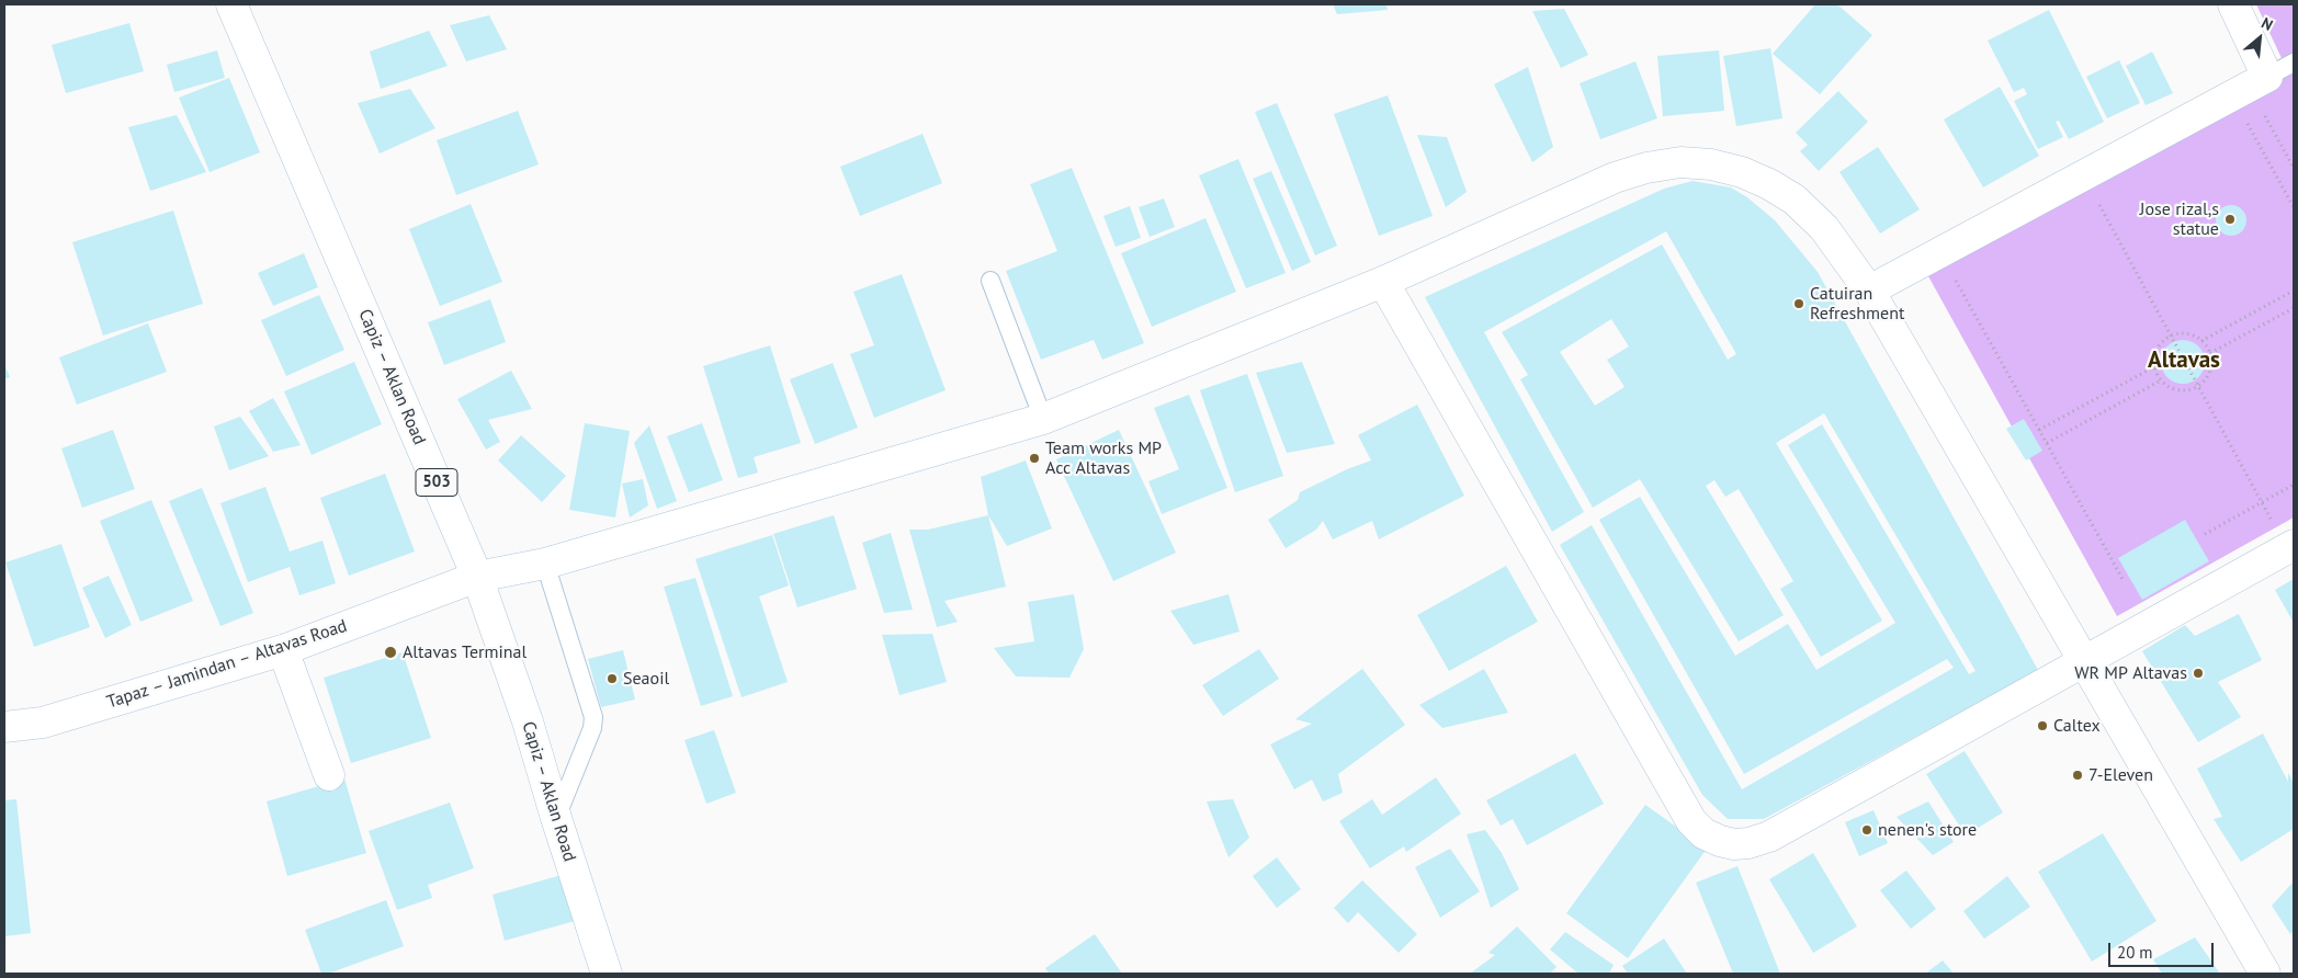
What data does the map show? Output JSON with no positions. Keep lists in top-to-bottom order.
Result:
{
  "streets": {
    "main road": ["Capiz – Aklan Road", "503", "Tapaz – Jamindan – Altavas Road"]
  },
  "crossings": [
    ["Capiz – Aklan Road", "Tapaz – Jamindan – Altavas Road"]
  ],
  "districts": ["Altavas"],
  "places": [
    "Jose rizal,s statue",
    "Catuiran Refreshment",
    "Team works MP Acc Altavas",
    "Altavas Terminal",
    "WR MP Altavas",
    "Seaoil",
    "Caltex",
    "7-Eleven",
    "nenen's store"
  ],
  "scale_bar": "20 m",
  "north": "top right"
}
